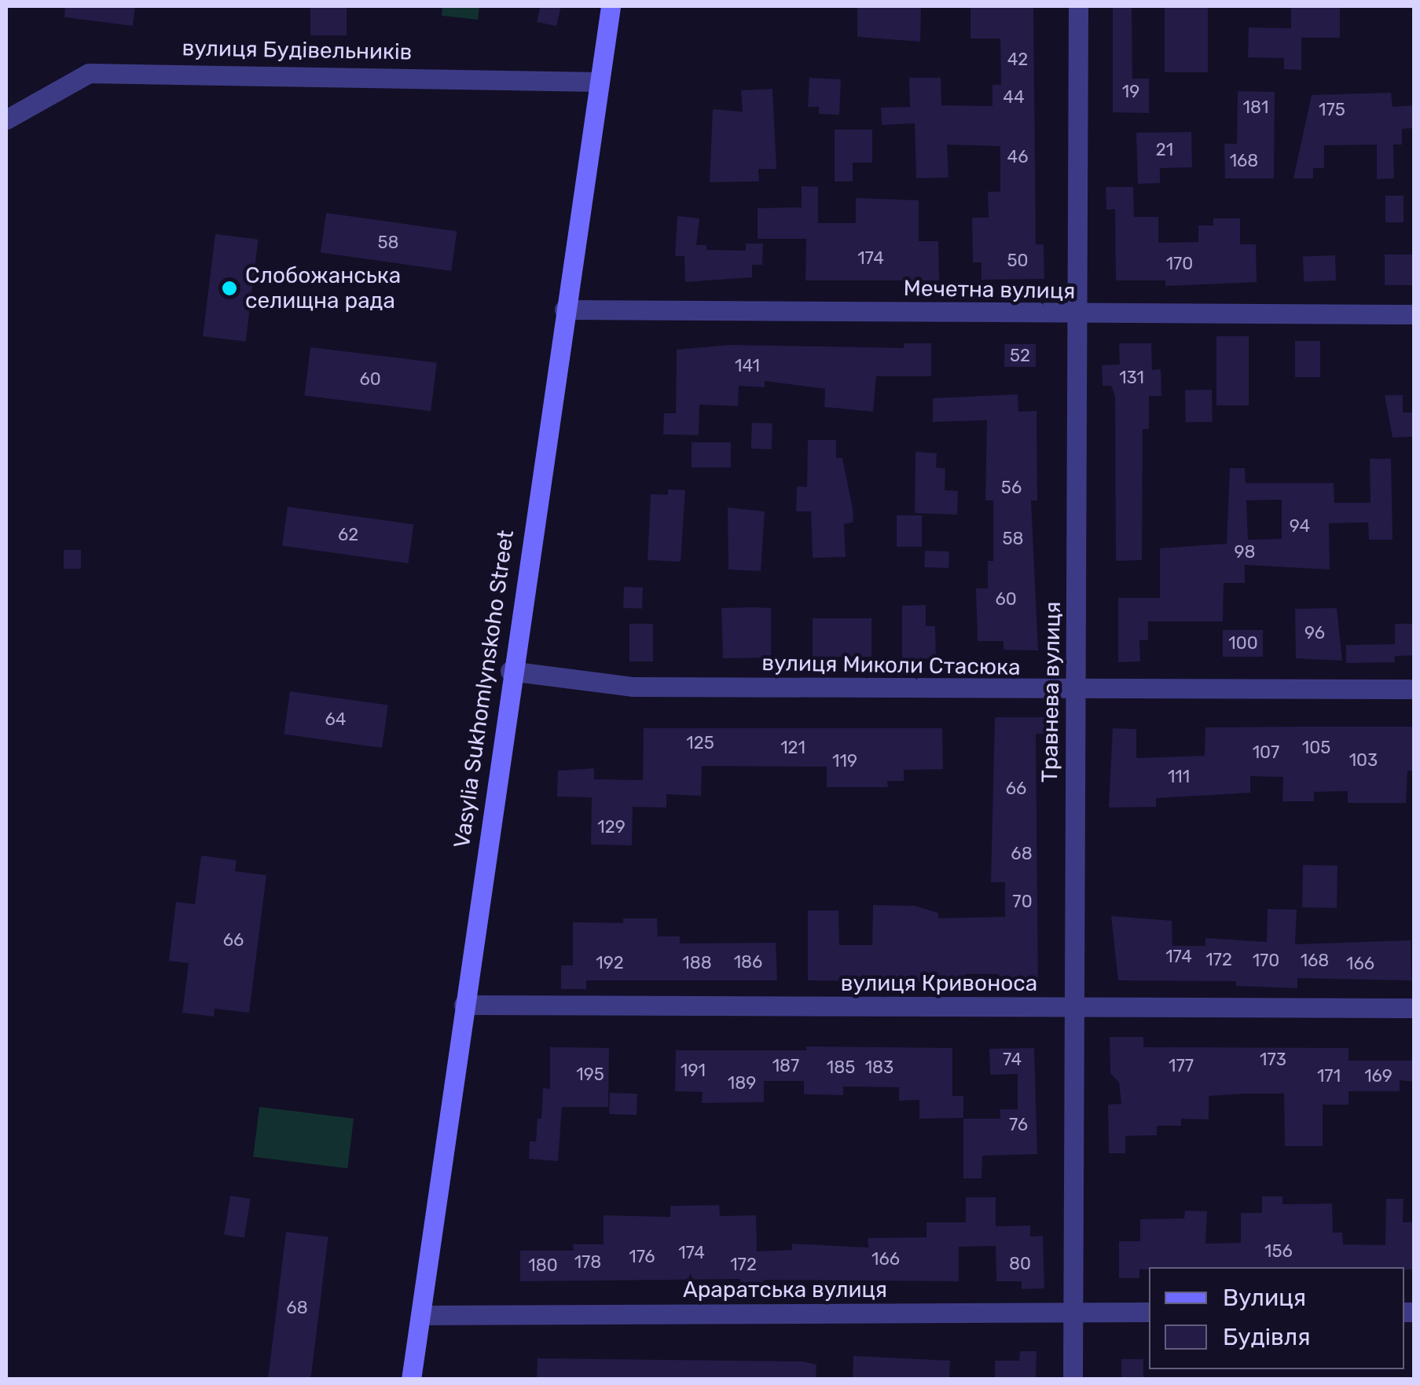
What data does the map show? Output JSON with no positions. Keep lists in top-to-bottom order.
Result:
{
  "streets": {
    "main road": ["Vasylia Sukhomlynskoho Street"],
    "street": [
      "вулиця Будівельників",
      "Мечетна вулиця",
      "вулиця Миколи Стасюка",
      "Травнева вулиця",
      "вулиця Кривоноса",
      "Араратська вулиця"
    ]
  },
  "crossings": [
    ["вулиця Будівельників", "Vasylia Sukhomlynskoho Street"],
    ["Мечетна вулиця", "Vasylia Sukhomlynskoho Street"],
    ["Мечетна вулиця", "Травнева вулиця"],
    ["вулиця Миколи Стасюка", "Vasylia Sukhomlynskoho Street"],
    ["вулиця Миколи Стасюка", "Травнева вулиця"],
    ["Vasylia Sukhomlynskoho Street", "вулиця Кривоноса"],
    ["Vasylia Sukhomlynskoho Street", "Араратська вулиця"],
    ["Травнева вулиця", "вулиця Кривоноса"],
    ["Травнева вулиця", "Араратська вулиця"]
  ],
  "places": ["Слобожанська селищна рада"],
  "house_numbers": [
    "42",
    "19",
    "44",
    "181",
    "175",
    "21",
    "46",
    "168",
    "58",
    "174",
    "50",
    "170",
    "52",
    "141",
    "131",
    "60",
    "56",
    "94",
    "62",
    "58",
    "98",
    "60",
    "96",
    "100",
    "64",
    "125",
    "121",
    "105",
    "107",
    "103",
    "119",
    "111",
    "66",
    "129",
    "68",
    "70",
    "66",
    "174",
    "172",
    "170",
    "168",
    "186",
    "192",
    "188",
    "166",
    "74",
    "173",
    "187",
    "177",
    "185",
    "183",
    "191",
    "195",
    "171",
    "169",
    "189",
    "76",
    "156",
    "174",
    "176",
    "166",
    "178",
    "80",
    "172",
    "180",
    "68"
  ],
  "legend": ["Вулиця", "Будівля"]
}
